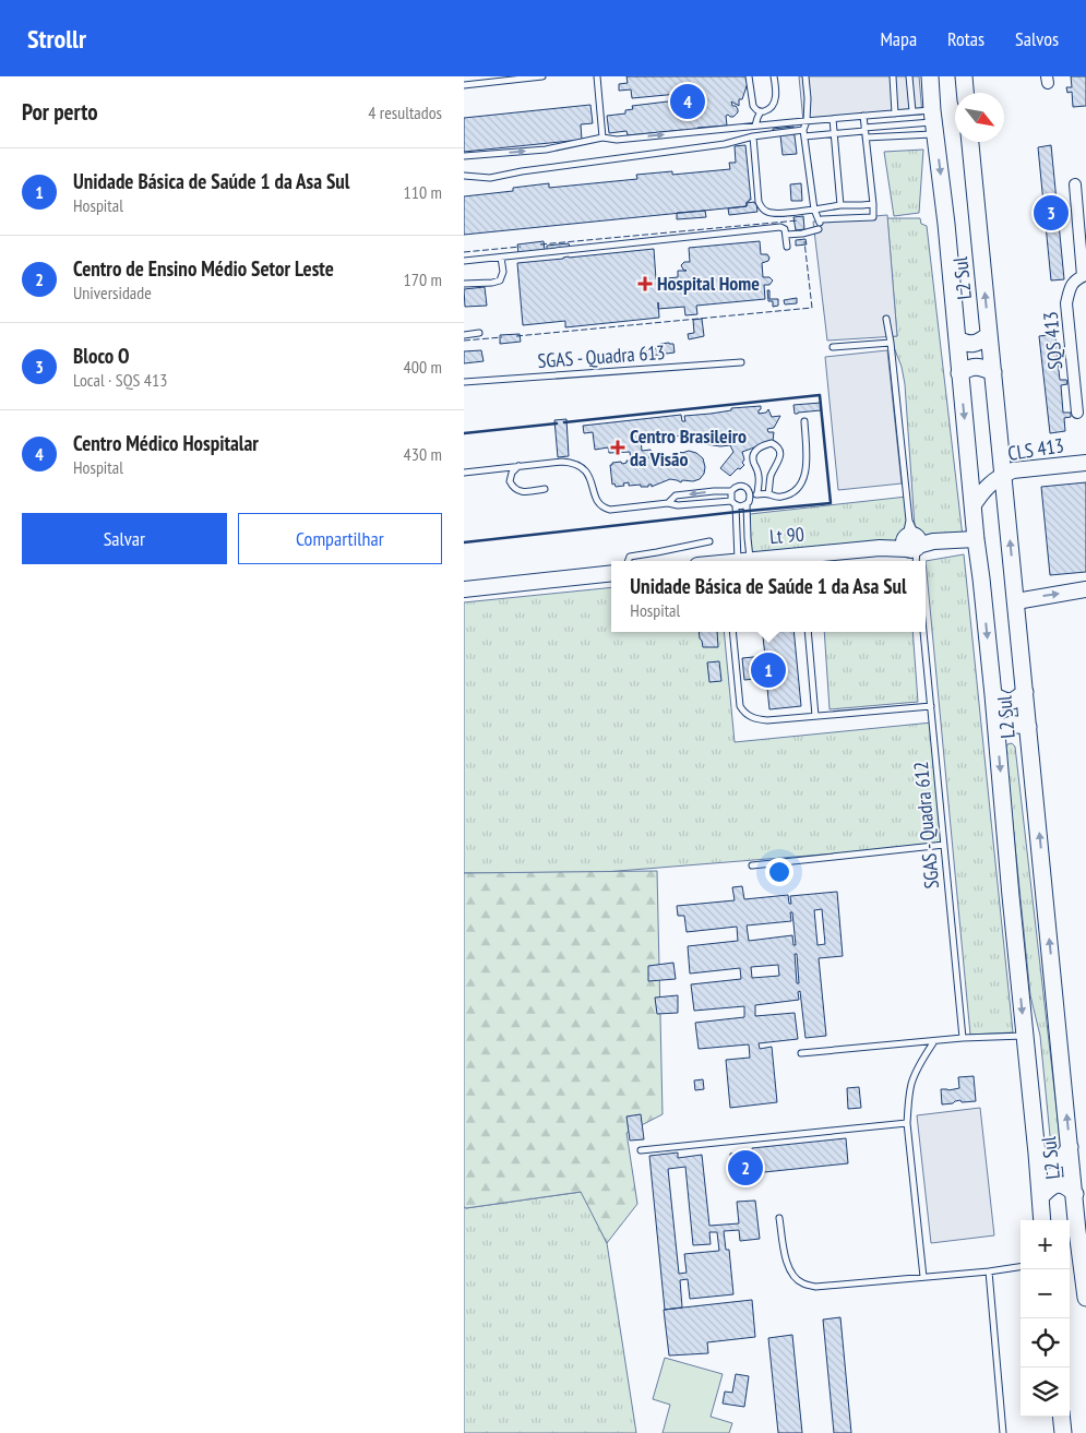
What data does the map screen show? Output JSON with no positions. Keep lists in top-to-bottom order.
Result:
{
  "streets": {
    "main road": ["L2 Sul"],
    "street": ["SQS 413", "CLS 413", "Lt 90"],
    "lane": ["SGAS - Quadra 613", "SGAS - Quadra 612"]
  },
  "crossings": [
    ["L2 Sul", "CLS 413"],
    ["L2 Sul", "Lt 90"]
  ],
  "places": {
    "health": ["Hospital Home", "Centro Brasileiro da Visão"]
  },
  "north": "bottom right",
  "page": {
    "header": "Strollr",
    "nav": ["Mapa", "Rotas", "Salvos"],
    "heading": ["Por perto", "4 resultados"],
    "pins": [
      "4",
      "3",
      "1",
      "2"
    ],
    "list": [
      {
        "mark": "1",
        "name": "Unidade Básica de Saúde 1 da Asa Sul",
        "note": "Hospital",
        "value": "110 m"
      },
      {
        "mark": "2",
        "name": "Centro de Ensino Médio Setor Leste",
        "note": "Universidade",
        "value": "170 m"
      },
      {
        "mark": "3",
        "name": "Bloco O",
        "note": "Local · SQS 413",
        "value": "400 m"
      },
      {
        "mark": "4",
        "name": "Centro Médico Hospitalar",
        "note": "Hospital",
        "value": "430 m"
      }
    ],
    "buttons": ["Salvar", "Compartilhar"],
    "popup": ["Unidade Básica de Saúde 1 da Asa Sul", "Hospital"],
    "map_buttons": ["+", "−"]
  }
}
